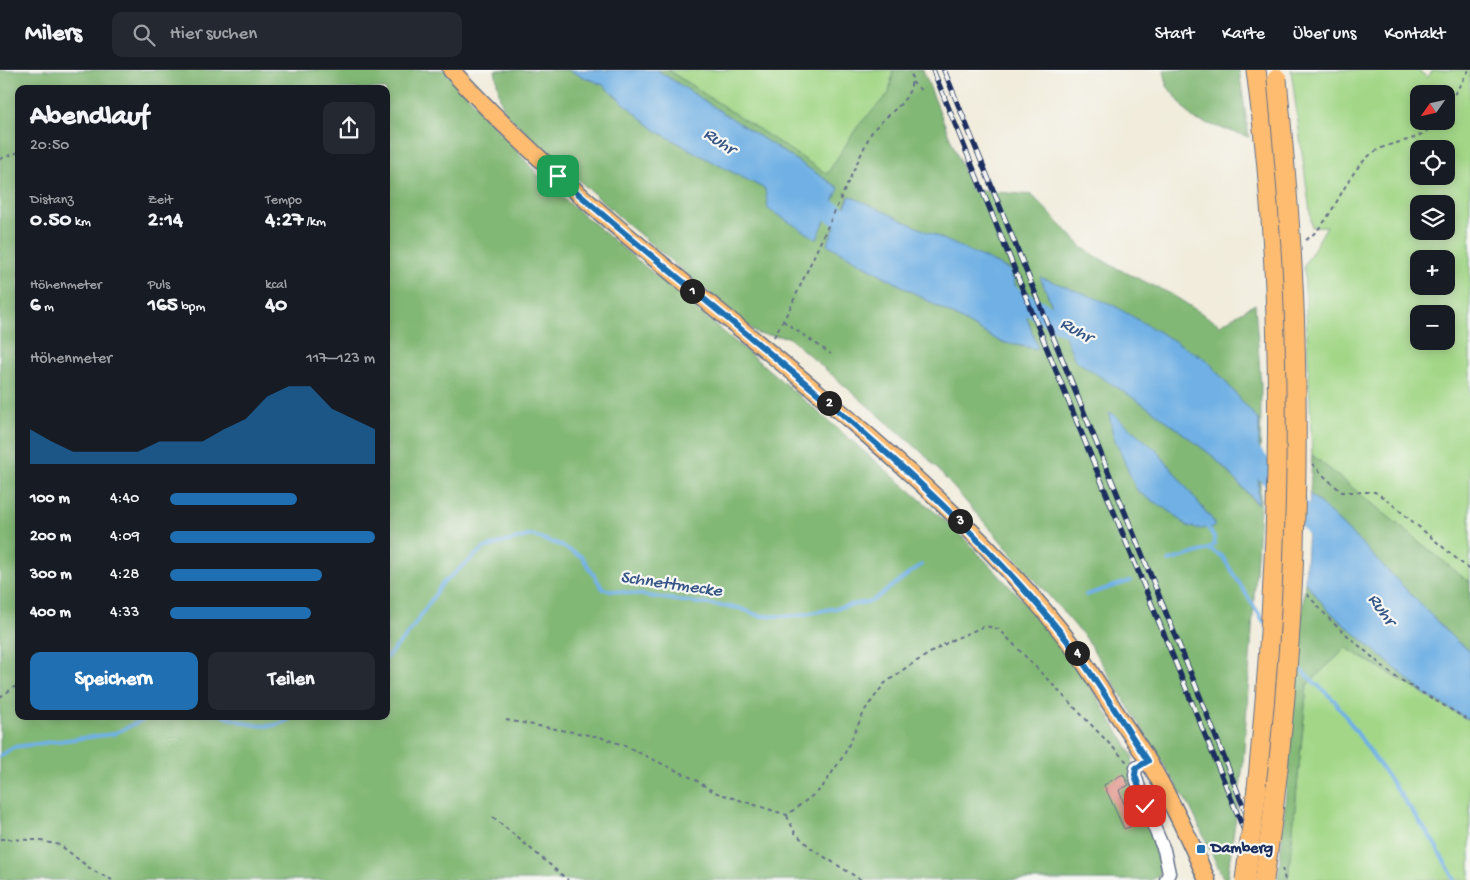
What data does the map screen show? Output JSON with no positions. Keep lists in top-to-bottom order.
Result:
{
  "water": ["Ruhr", "Schnettmecke"],
  "places": {
    "transit": ["Damberg"]
  },
  "north": "bottom left",
  "page": {
    "header": "Milers",
    "search": "Hier suchen",
    "nav": [
      "Start",
      "Karte",
      "Über uns",
      "Kontakt"
    ],
    "map_buttons": ["+", "−"],
    "heading": ["Abendlauf", "20:50"],
    "stats": [
      ["Distanz", "0.50 km"],
      ["Zeit", "2:14"],
      ["Tempo", "4:27 /km"],
      ["Höhenmeter", "6 m"],
      ["Puls", "165 bpm"],
      ["kcal", "40"]
    ],
    "pins": [
      "1",
      "2",
      "3",
      "4"
    ],
    "chart": ["Höhenmeter", "117–123 m"],
    "list": [
      {
        "name": "100 m",
        "note": "4:40"
      },
      {
        "name": "200 m",
        "note": "4:09"
      },
      {
        "name": "300 m",
        "note": "4:28"
      },
      {
        "name": "400 m",
        "note": "4:33"
      }
    ],
    "buttons": ["Speichern", "Teilen"]
  }
}
